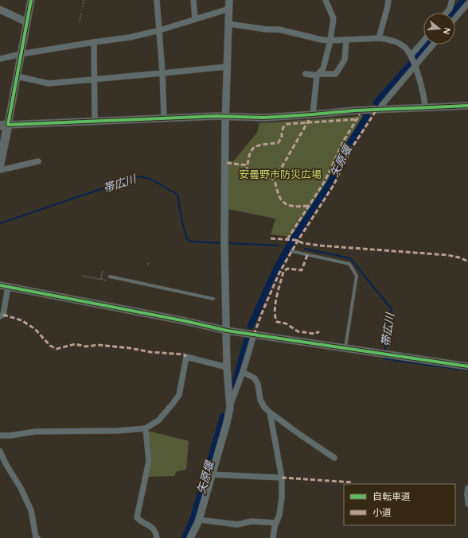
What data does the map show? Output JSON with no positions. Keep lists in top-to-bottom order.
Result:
{
  "water": ["矢原堰", "帯広川"],
  "parks": ["安曇野市防災広場"],
  "legend": ["自転車道", "小道"],
  "north": "right"
}
